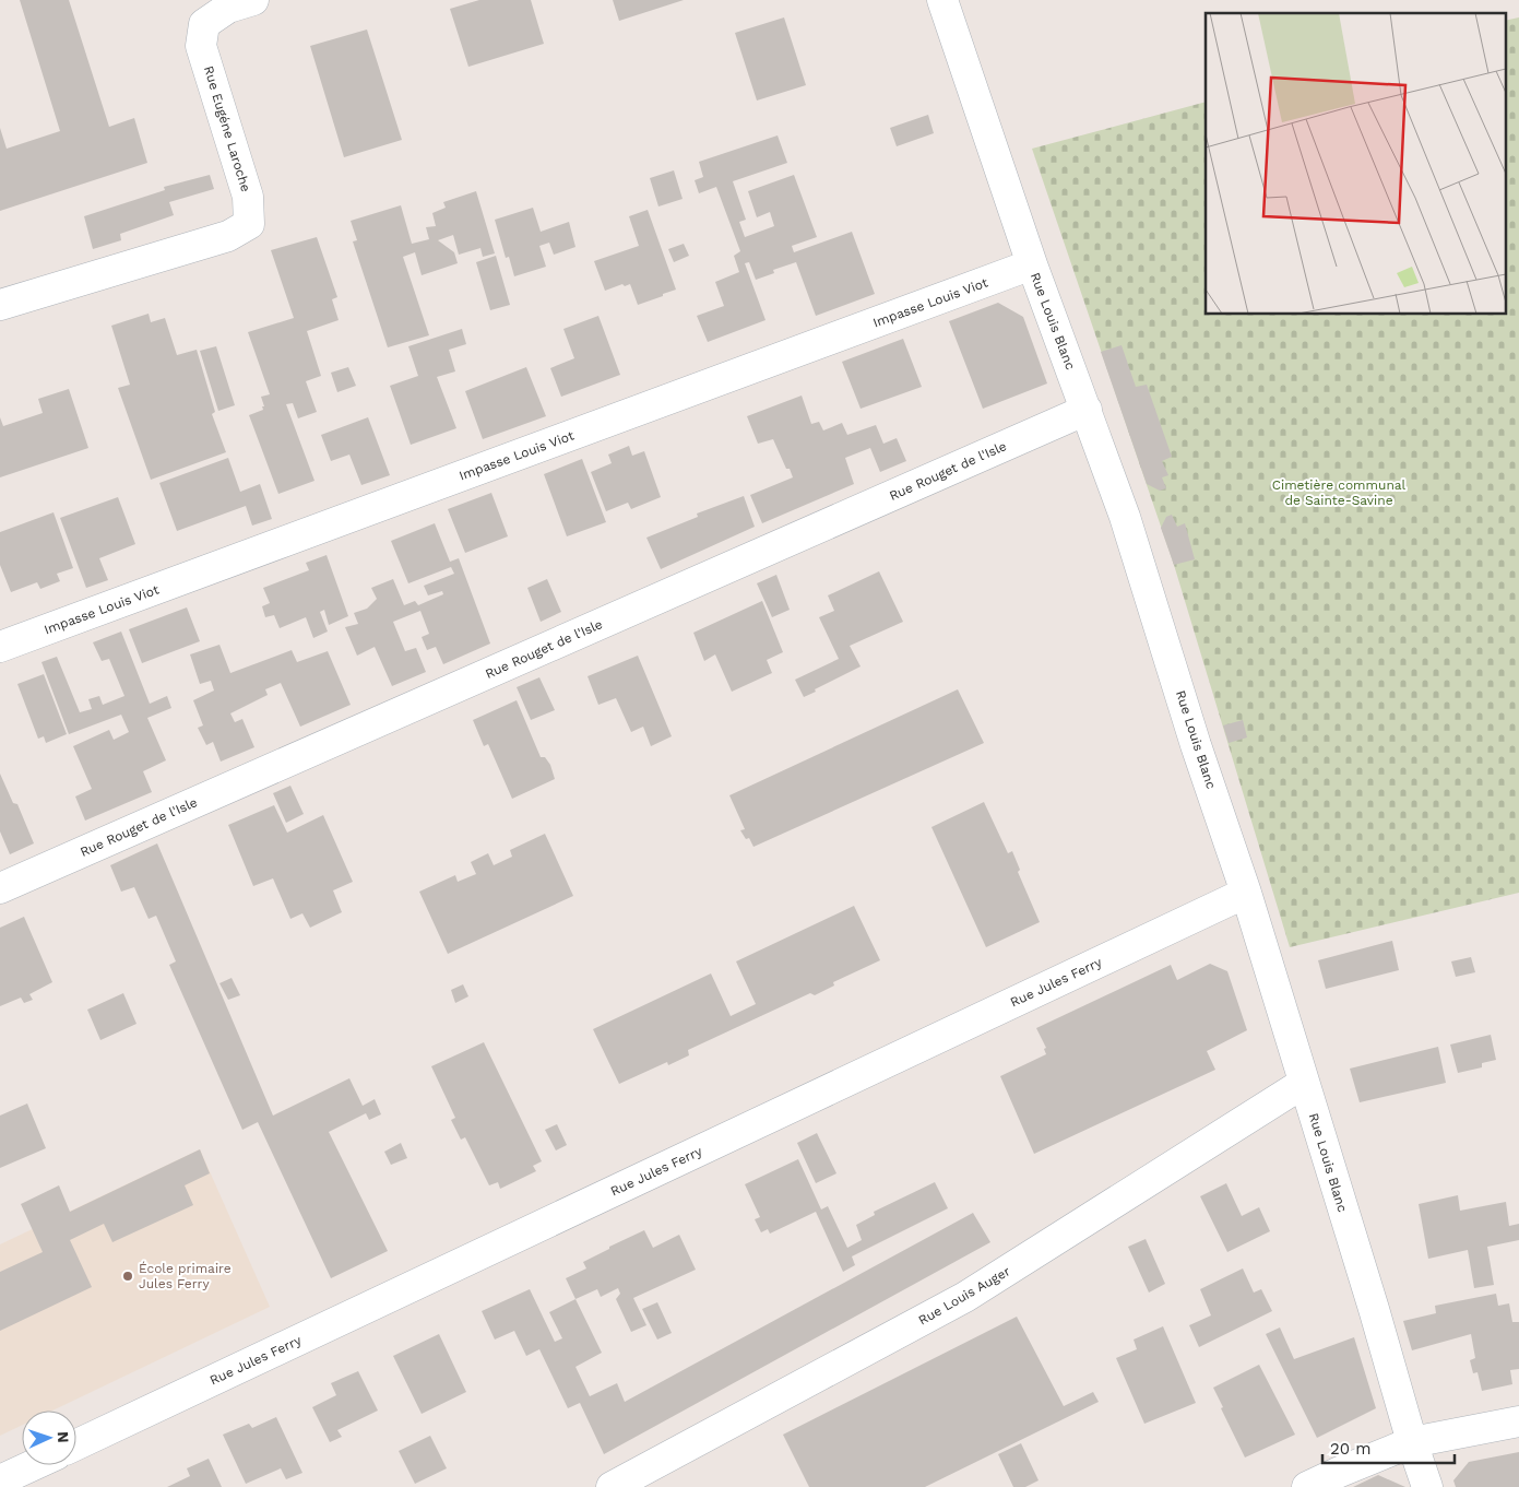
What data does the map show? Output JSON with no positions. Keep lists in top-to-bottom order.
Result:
{
  "streets": {
    "street": [
      "Rue Eugéne Laroche",
      "Impasse Louis Viot",
      "Rue Louis Blanc",
      "Rue Rouget de l'Isle",
      "Rue Jules Ferry",
      "Rue Louis Auger"
    ]
  },
  "crossings": [
    ["Impasse Louis Viot", "Rue Louis Blanc"],
    ["Rue Louis Blanc", "Rue Rouget de l'Isle"],
    ["Rue Louis Blanc", "Rue Jules Ferry"],
    ["Rue Louis Blanc", "Rue Louis Auger"]
  ],
  "parks": ["Cimetière communal de Sainte-Savine"],
  "places": ["École primaire Jules Ferry"],
  "scale_bar": "20 m",
  "north": "right"
}
